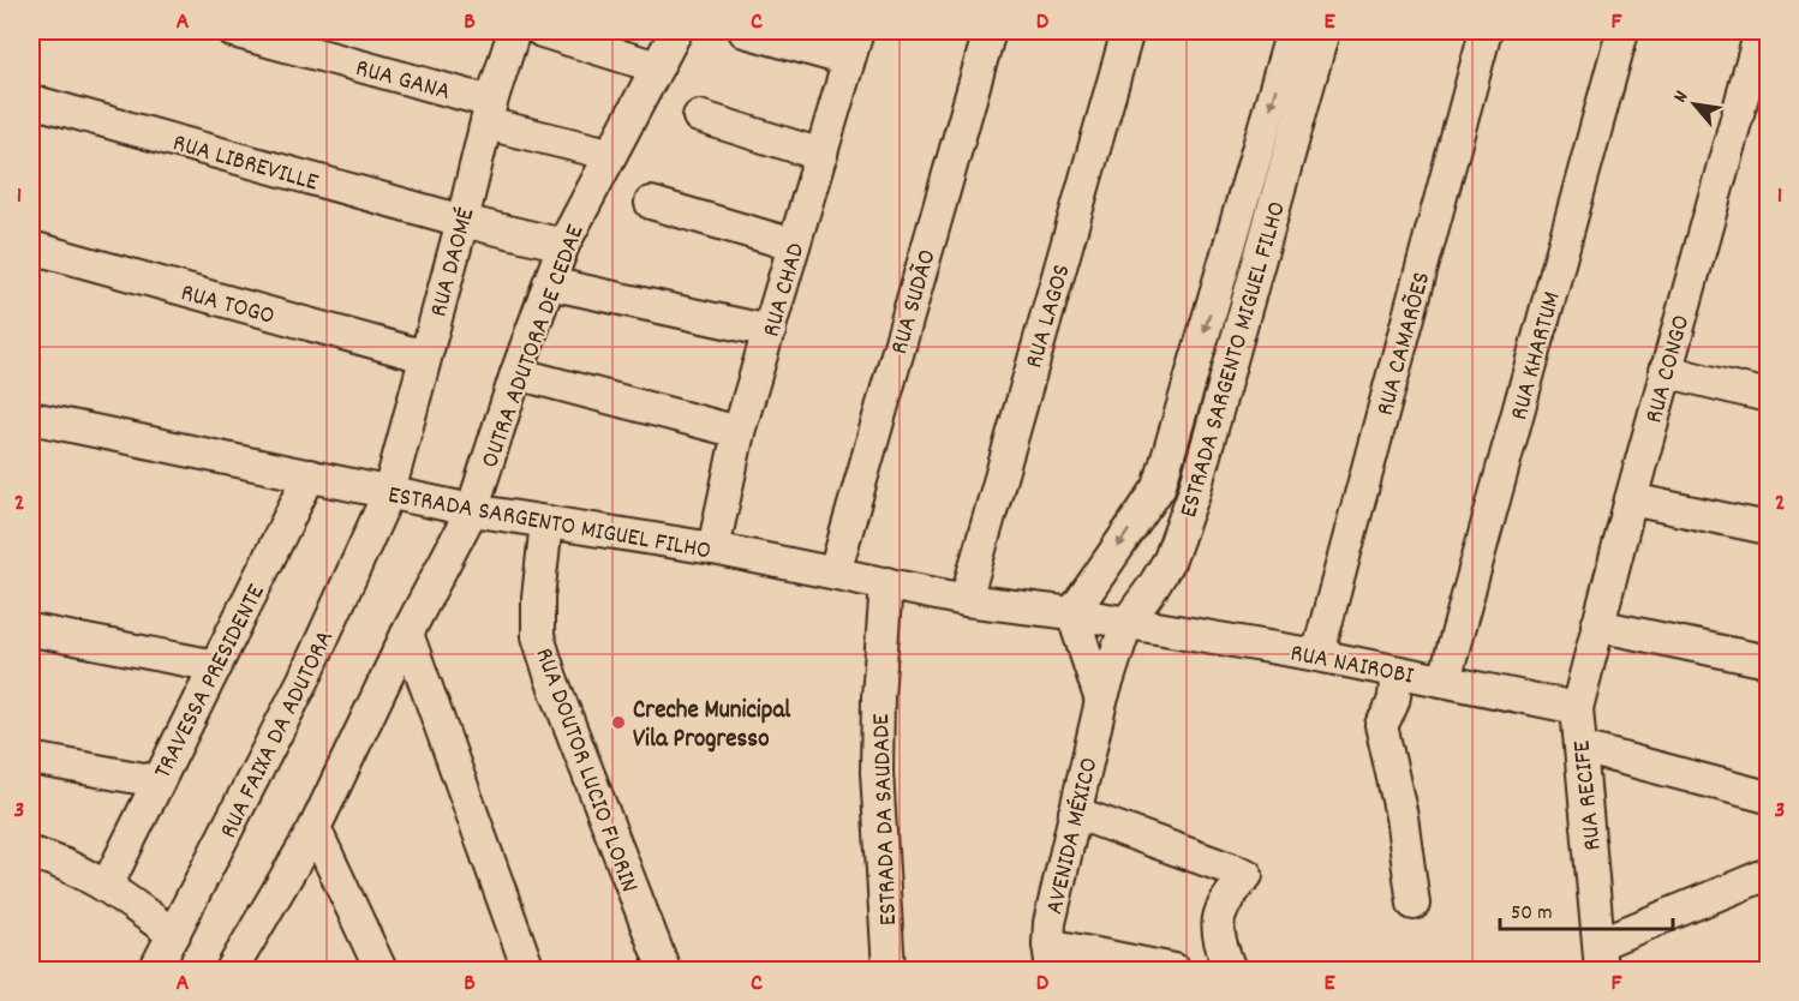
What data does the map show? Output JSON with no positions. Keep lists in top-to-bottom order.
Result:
{
  "streets": {
    "street": [
      "RUA GANA",
      "RUA LIBREVILLE",
      "RUA DAOMÉ",
      "RUA CHAD",
      "RUA SUDÃO",
      "RUA TOGO",
      "RUA LAGOS",
      "RUA CAMARÕES",
      "OUTRA ADUTORA DE CEDAE",
      "RUA KHARTUM",
      "ESTRADA SARGENTO MIGUEL FILHO",
      "RUA CONGO",
      "RUA NAIROBI",
      "TRAVESSA PRESIDENTE",
      "RUA FAIXA DA ADUTORA",
      "RUA DOUTOR LUCIO FLORIN",
      "RUA RECIFE",
      "ESTRADA DA SAUDADE",
      "AVENIDA MÉXICO"
    ]
  },
  "crossings": [
    ["RUA GANA", "RUA DAOMÉ"],
    ["RUA GANA", "OUTRA ADUTORA DE CEDAE"],
    ["RUA LIBREVILLE", "RUA DAOMÉ"],
    ["RUA LIBREVILLE", "OUTRA ADUTORA DE CEDAE"],
    ["RUA DAOMÉ", "RUA TOGO"],
    ["RUA DAOMÉ", "ESTRADA SARGENTO MIGUEL FILHO"],
    ["RUA DAOMÉ", "RUA FAIXA DA ADUTORA"],
    ["RUA CHAD", "ESTRADA SARGENTO MIGUEL FILHO"],
    ["RUA SUDÃO", "ESTRADA SARGENTO MIGUEL FILHO"],
    ["RUA LAGOS", "ESTRADA SARGENTO MIGUEL FILHO"],
    ["RUA CAMARÕES", "RUA NAIROBI"],
    ["OUTRA ADUTORA DE CEDAE", "ESTRADA SARGENTO MIGUEL FILHO"],
    ["RUA KHARTUM", "RUA NAIROBI"],
    ["ESTRADA SARGENTO MIGUEL FILHO", "RUA NAIROBI"],
    ["ESTRADA SARGENTO MIGUEL FILHO", "TRAVESSA PRESIDENTE"],
    ["ESTRADA SARGENTO MIGUEL FILHO", "RUA FAIXA DA ADUTORA"],
    ["ESTRADA SARGENTO MIGUEL FILHO", "RUA DOUTOR LUCIO FLORIN"],
    ["ESTRADA SARGENTO MIGUEL FILHO", "ESTRADA DA SAUDADE"],
    ["ESTRADA SARGENTO MIGUEL FILHO", "AVENIDA MÉXICO"],
    ["RUA CONGO", "RUA NAIROBI"],
    ["RUA CONGO", "RUA RECIFE"],
    ["RUA NAIROBI", "RUA RECIFE"],
    ["RUA NAIROBI", "AVENIDA MÉXICO"]
  ],
  "places": ["Creche Municipal Vila Progresso"],
  "scale_bar": "50 m",
  "north": "top left",
  "grid": {
    "columns": [
      "A",
      "B",
      "C",
      "D",
      "E",
      "F"
    ],
    "rows": ["1", "2", "3"]
  }
}
